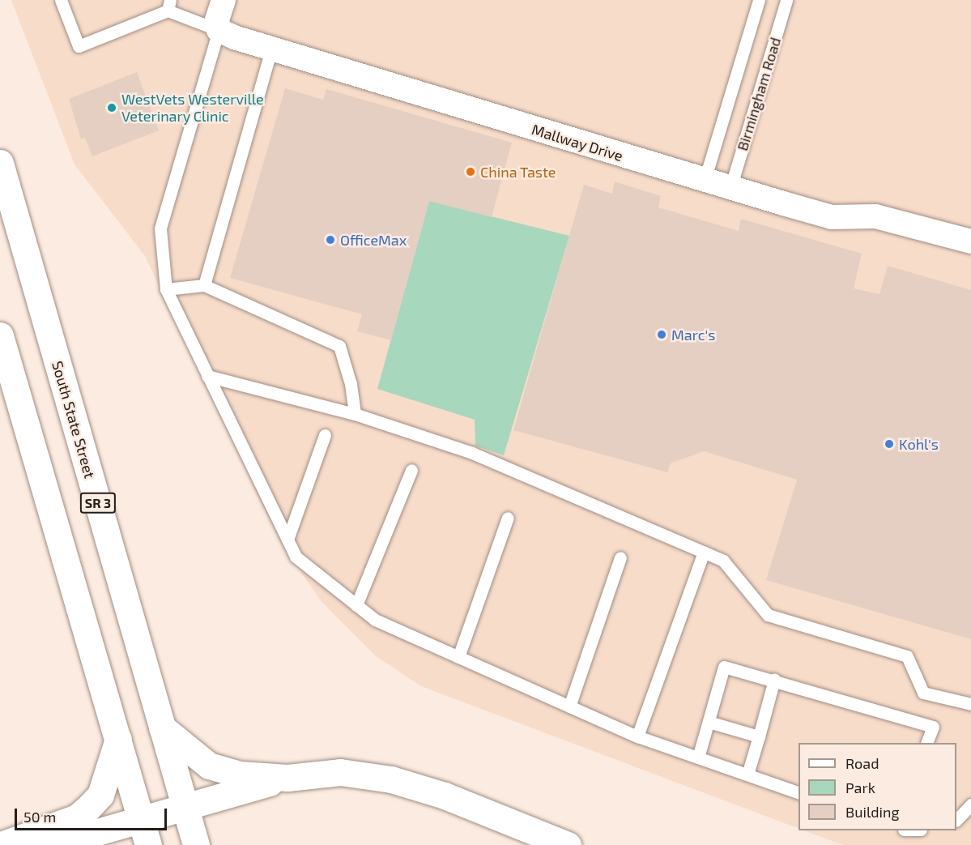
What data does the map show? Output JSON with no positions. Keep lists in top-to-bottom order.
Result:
{
  "streets": {
    "main road": ["South State Street", "SR 3"],
    "street": ["Mallway Drive"],
    "lane": ["Birmingham Road"]
  },
  "crossings": [
    ["Birmingham Road", "Mallway Drive"]
  ],
  "places": [
    "WestVets Westerville Veterinary Clinic",
    "China Taste",
    "OfficeMax",
    "Marc's",
    "Kohl's"
  ],
  "legend": ["Road", "Park", "Building"],
  "scale_bar": "50 m"
}
